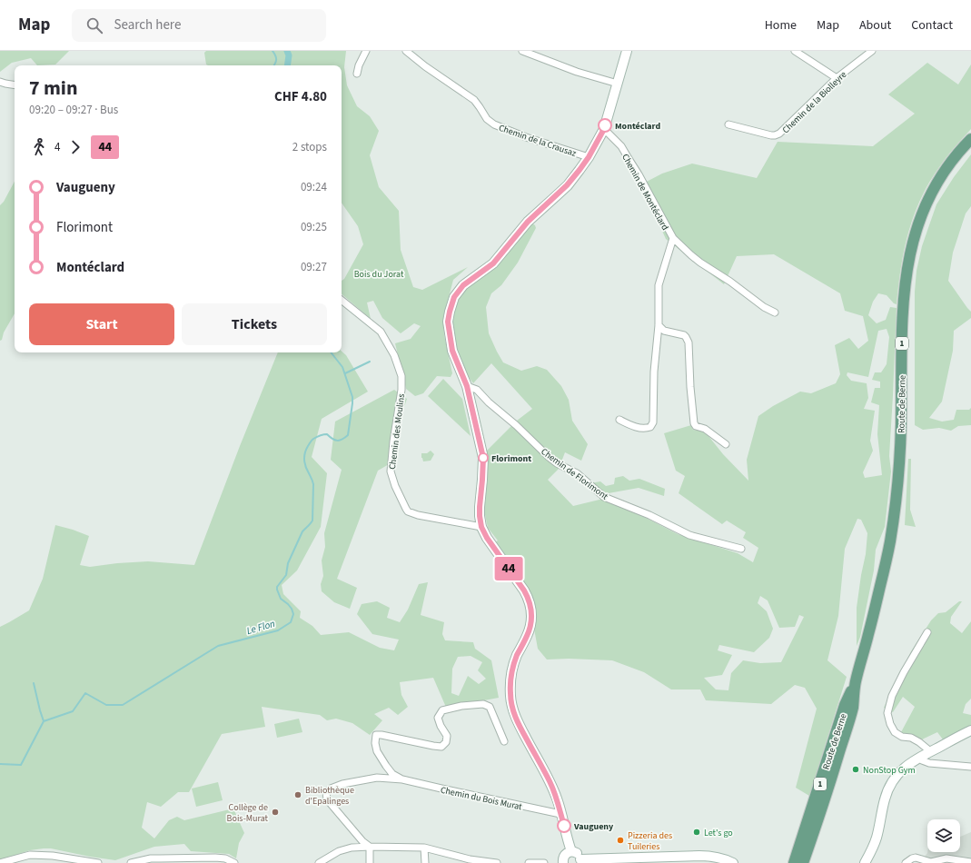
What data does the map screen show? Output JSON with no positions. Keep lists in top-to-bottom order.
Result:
{
  "streets": {
    "main road": ["1", "Route de Berne"],
    "street": [
      "Chemin de la Biolleyre",
      "Chemin de la Crausaz",
      "Chemin de Montéclard",
      "Chemin des Moulins",
      "Chemin de Florimont",
      "Chemin du Bois Murat"
    ]
  },
  "water": ["Le Flon"],
  "parks": ["Bois du Jorat"],
  "places": [
    "Montéclard",
    "Florimont",
    "NonStop Gym",
    "Bibliothèque d'Epalinges",
    "Collège de Bois-Murat",
    "Vaugueny",
    "Let's go",
    "Pizzeria des Tuileries"
  ],
  "lines": ["bus line 44"],
  "page": {
    "header": "Map",
    "search": "Search here",
    "nav": [
      "Home",
      "Map",
      "About",
      "Contact"
    ],
    "on_map": "44",
    "heading": ["7 min", "09:20 – 09:27 · Bus", "CHF 4.80"],
    "legs": ["4", "44", "2 stops"],
    "list": [
      {
        "name": "Vaugueny",
        "value": "09:24"
      },
      {
        "name": "Florimont",
        "value": "09:25"
      },
      {
        "name": "Montéclard",
        "value": "09:27"
      }
    ],
    "buttons": ["Start", "Tickets"]
  }
}
